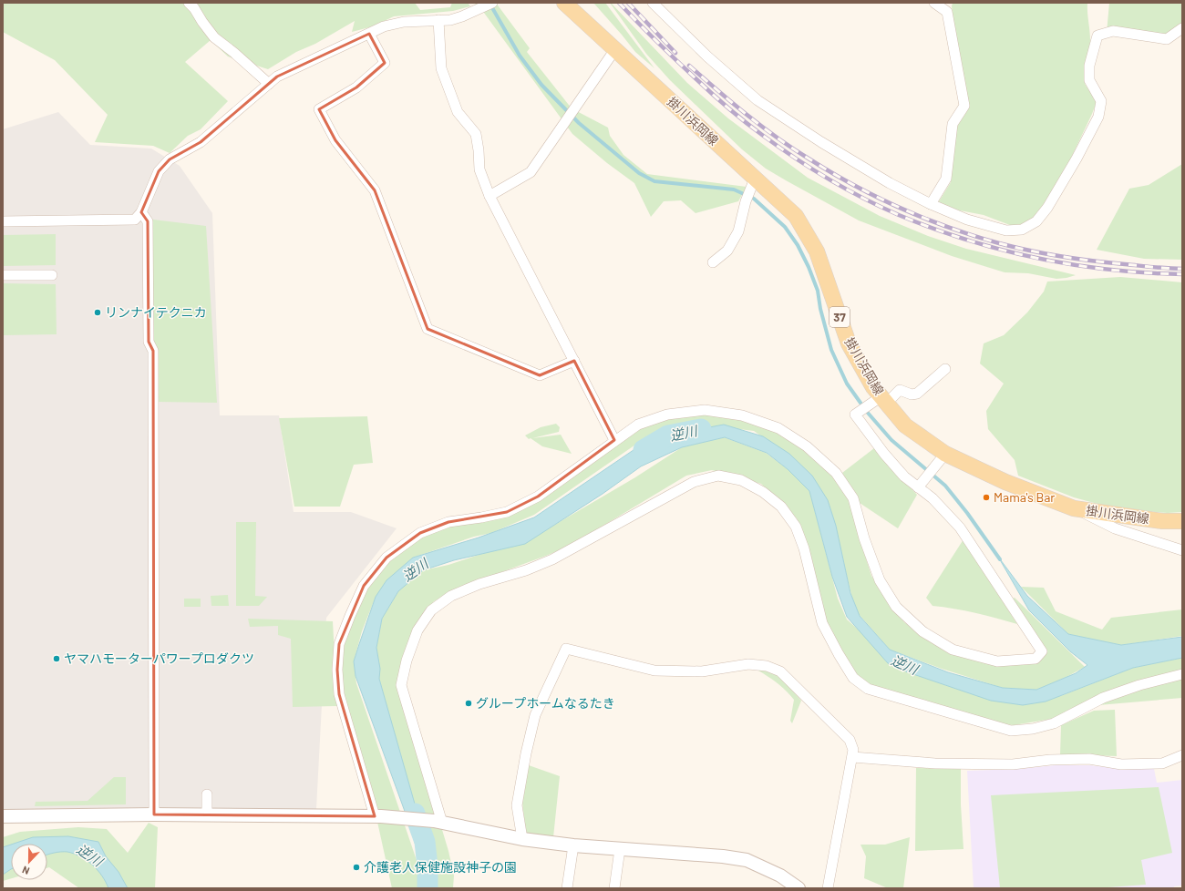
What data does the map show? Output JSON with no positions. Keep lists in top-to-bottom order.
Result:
{
  "streets": {
    "main road": ["掛川浜岡線", "37"]
  },
  "water": ["逆川"],
  "places": [
    "リンナイテクニカ",
    "Mama's Bar",
    "ヤマハモーターパワープロダクツ",
    "グループホームなるたき",
    "介護老人保健施設神子の園"
  ],
  "north": "bottom"
}
